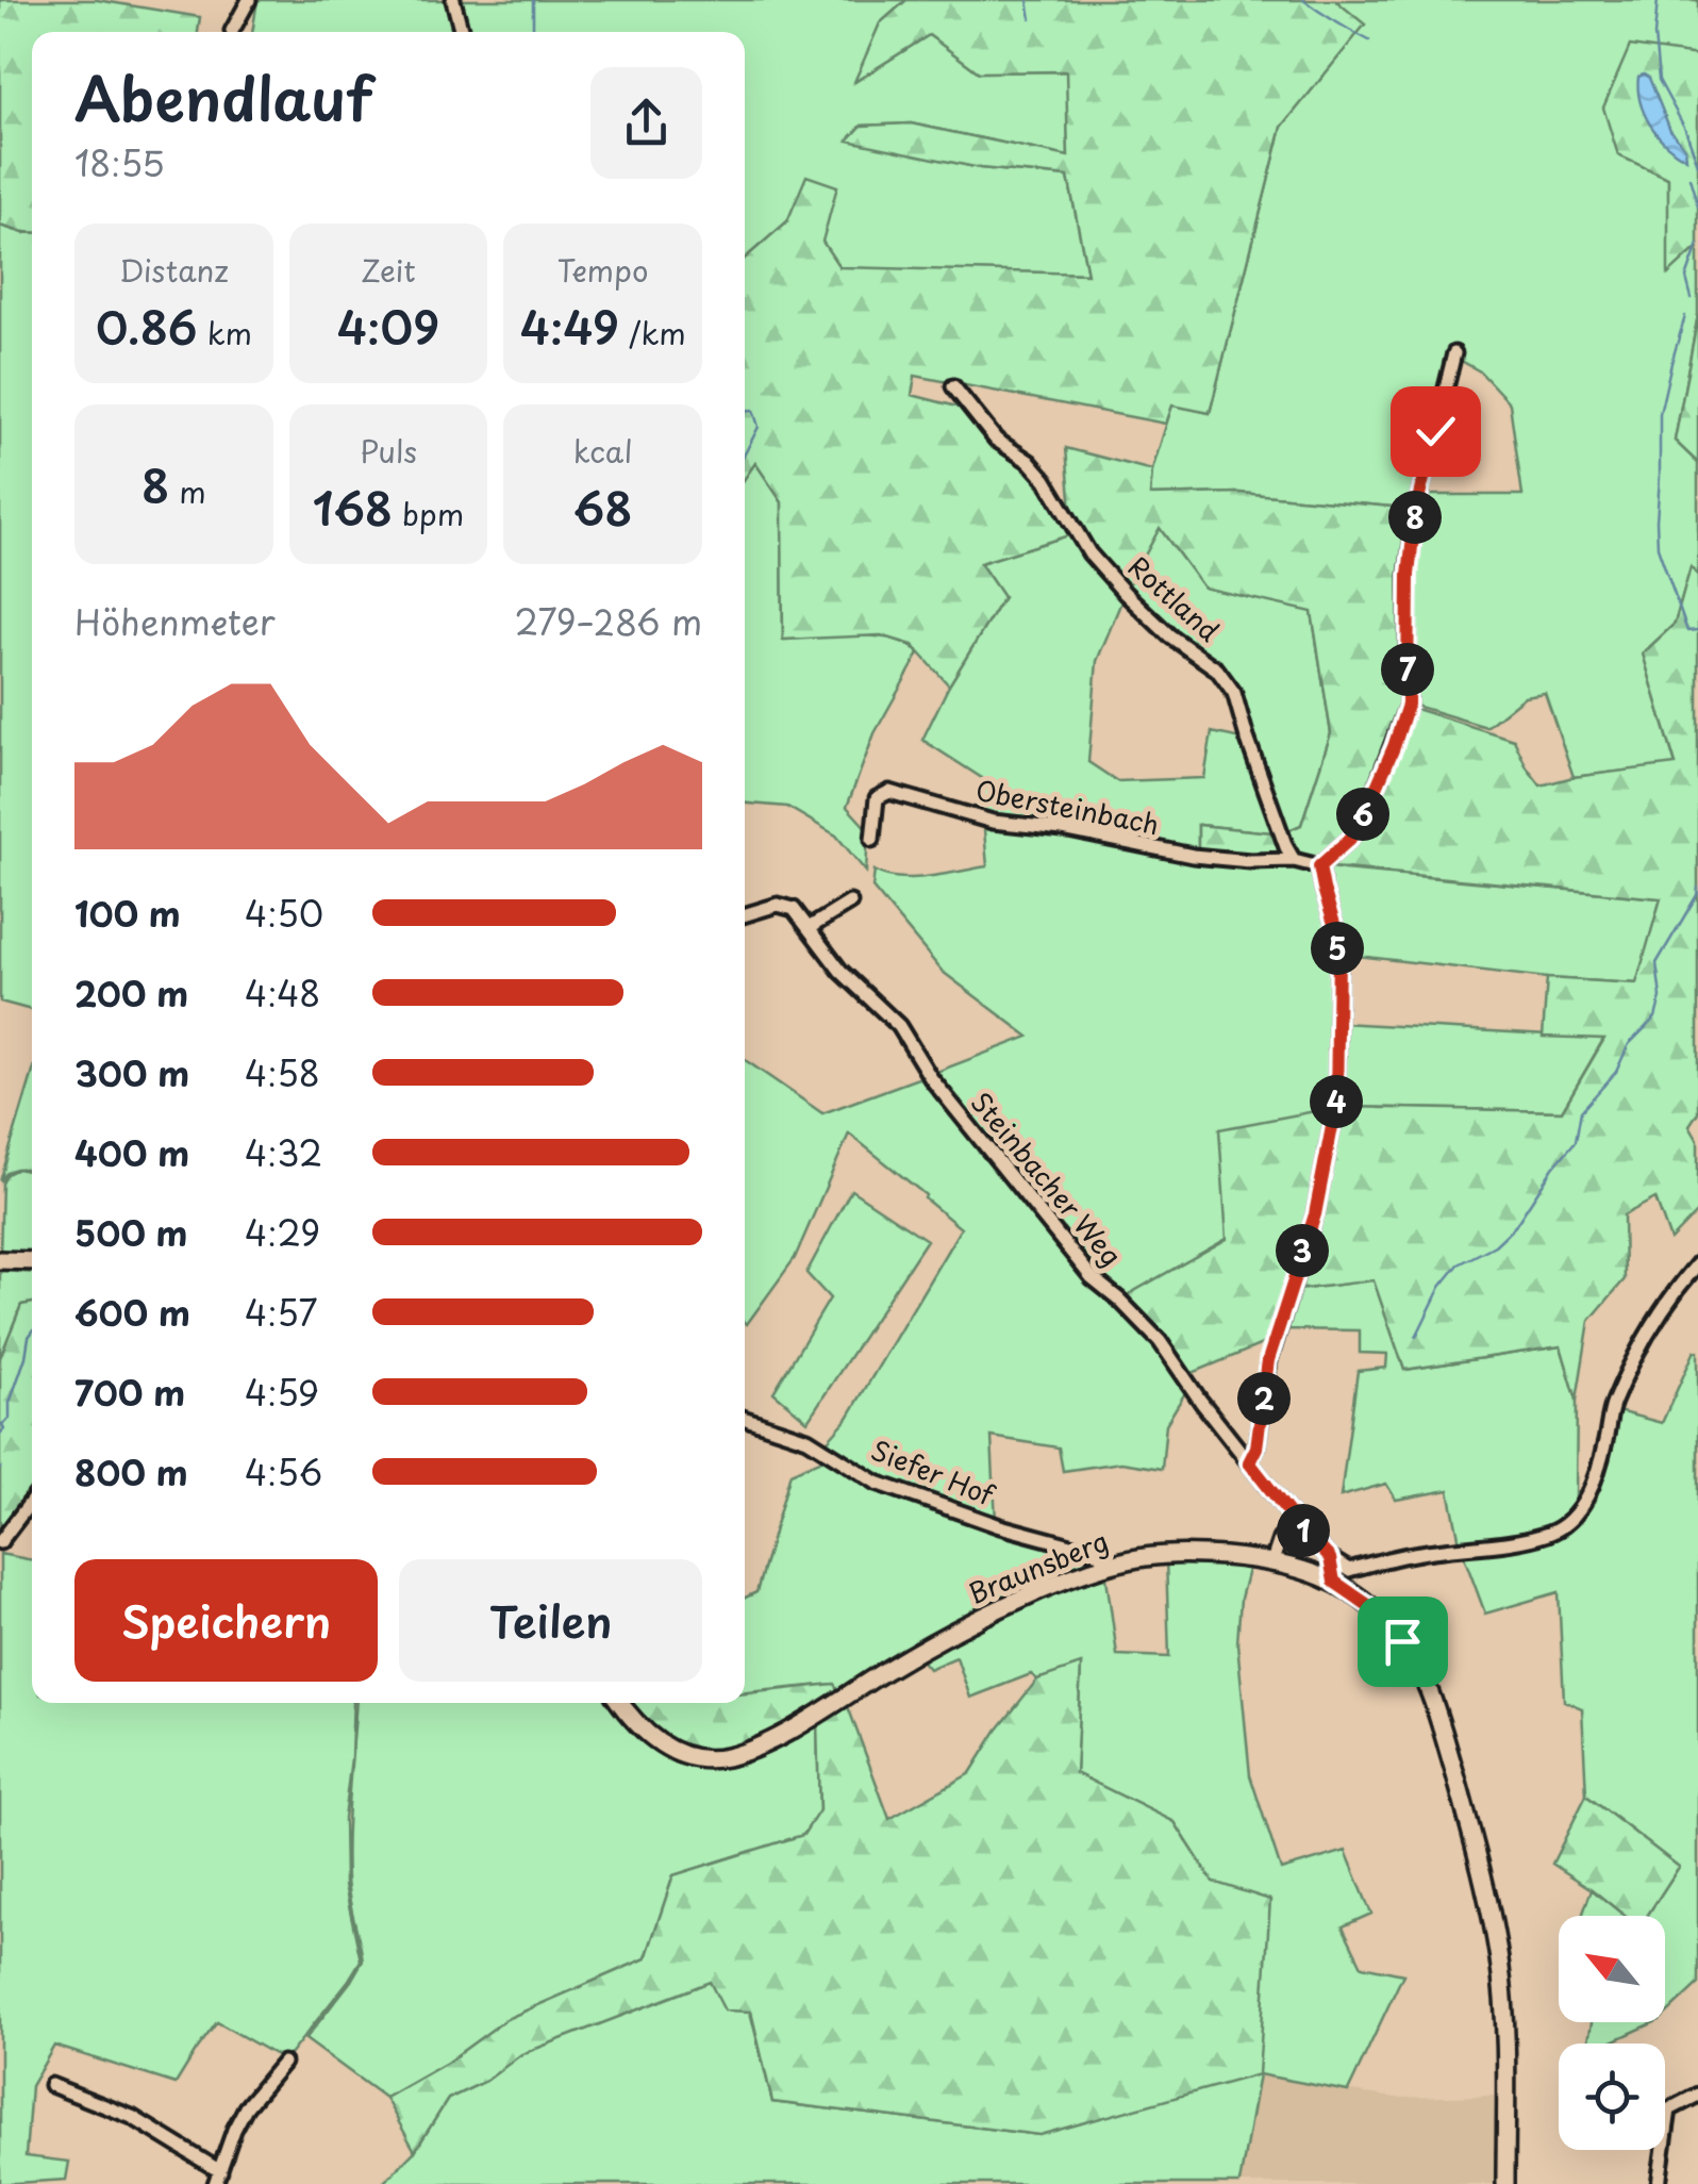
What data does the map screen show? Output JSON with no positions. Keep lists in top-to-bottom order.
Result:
{
  "streets": {
    "main road": ["Braunsberg"],
    "street": [
      "Rottland",
      "Obersteinbach",
      "Steinbacher Weg",
      "Siefer Hof"
    ]
  },
  "crossings": [
    ["Rottland", "Obersteinbach"],
    ["Siefer Hof", "Braunsberg"]
  ],
  "north": "top left",
  "page": {
    "heading": ["Abendlauf", "18:55"],
    "stats": [
      ["Distanz", "0.86 km"],
      ["Zeit", "4:09"],
      ["Tempo", "4:49 /km"],
      ["8 m"],
      ["Puls", "168 bpm"],
      ["kcal", "68"]
    ],
    "pins": [
      "8",
      "7",
      "6",
      "5",
      "4",
      "3",
      "2",
      "1"
    ],
    "chart": ["Höhenmeter", "279–286 m"],
    "list": [
      {
        "name": "100 m",
        "note": "4:50"
      },
      {
        "name": "200 m",
        "note": "4:48"
      },
      {
        "name": "300 m",
        "note": "4:58"
      },
      {
        "name": "400 m",
        "note": "4:32"
      },
      {
        "name": "500 m",
        "note": "4:29"
      },
      {
        "name": "600 m",
        "note": "4:57"
      },
      {
        "name": "700 m",
        "note": "4:59"
      },
      {
        "name": "800 m",
        "note": "4:56"
      }
    ],
    "buttons": ["Speichern", "Teilen"]
  }
}
